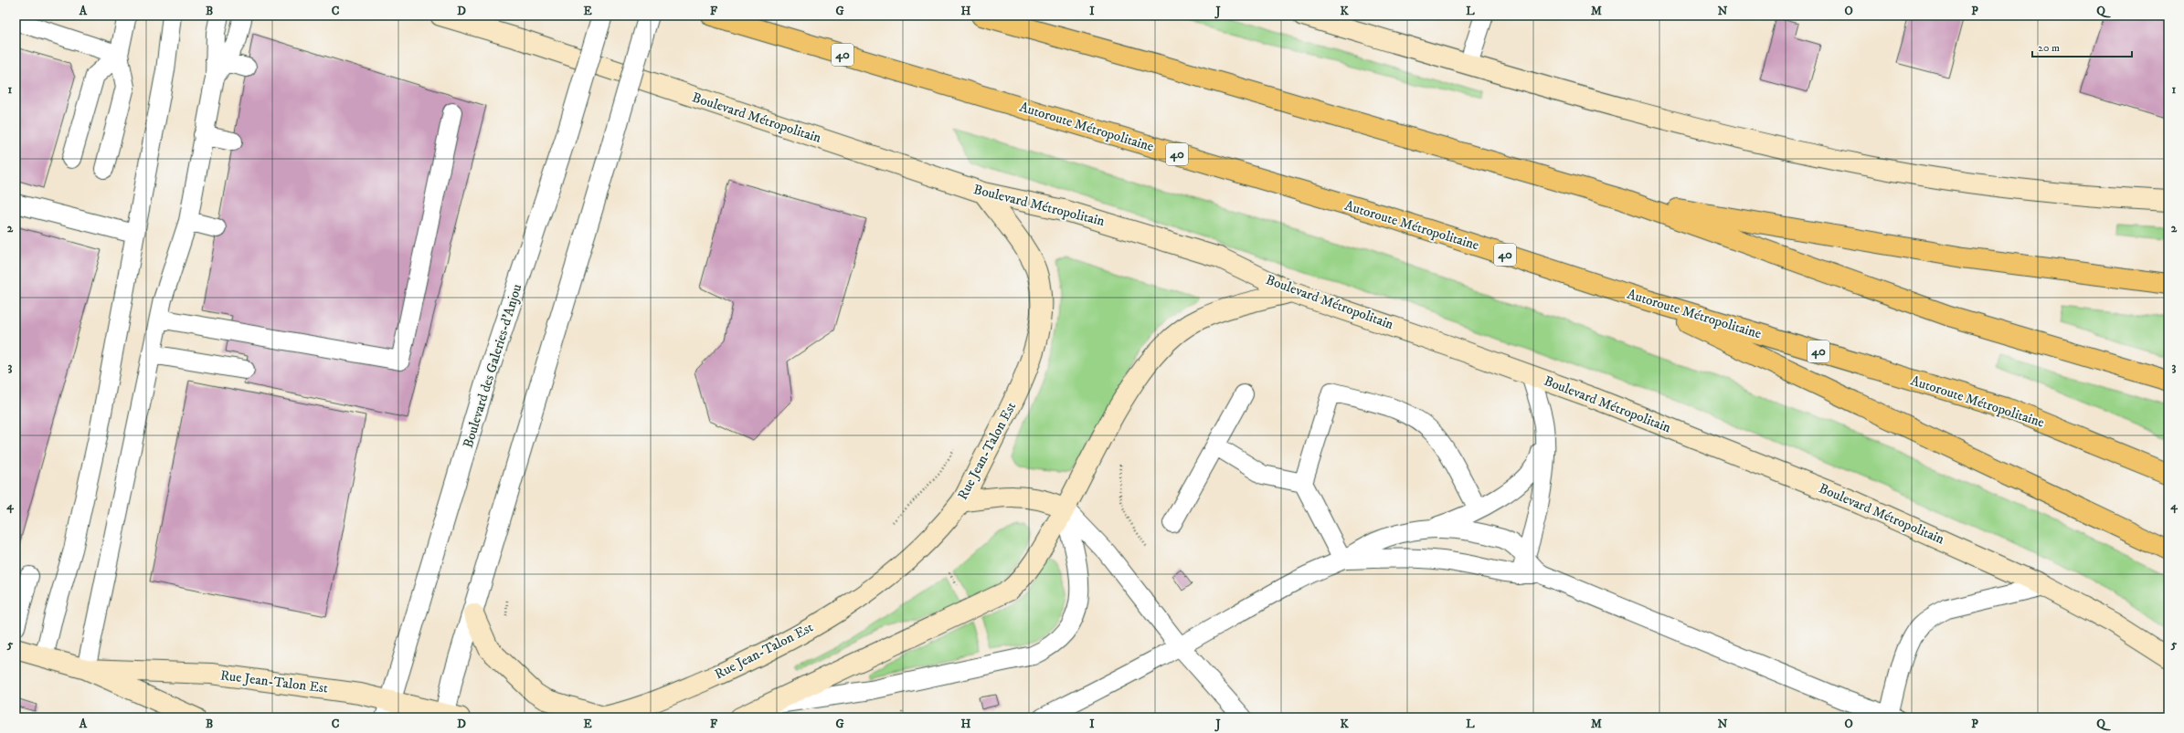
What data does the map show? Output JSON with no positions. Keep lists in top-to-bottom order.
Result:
{
  "streets": {
    "highway": ["40", "Autoroute Métropolitaine"],
    "main road": ["Boulevard Métropolitain", "Rue Jean-Talon Est"],
    "street": ["Boulevard des Galeries-d'Anjou"]
  },
  "crossings": [
    ["Boulevard Métropolitain", "Rue Jean-Talon Est"],
    ["Boulevard des Galeries-d'Anjou", "Rue Jean-Talon Est"]
  ],
  "scale_bar": "20 m",
  "grid": {
    "columns": [
      "A",
      "B",
      "C",
      "D",
      "E",
      "F",
      "G",
      "H",
      "I",
      "J",
      "K",
      "L",
      "M",
      "N",
      "O",
      "P",
      "Q"
    ],
    "rows": [
      "1",
      "2",
      "3",
      "4",
      "5"
    ]
  }
}
